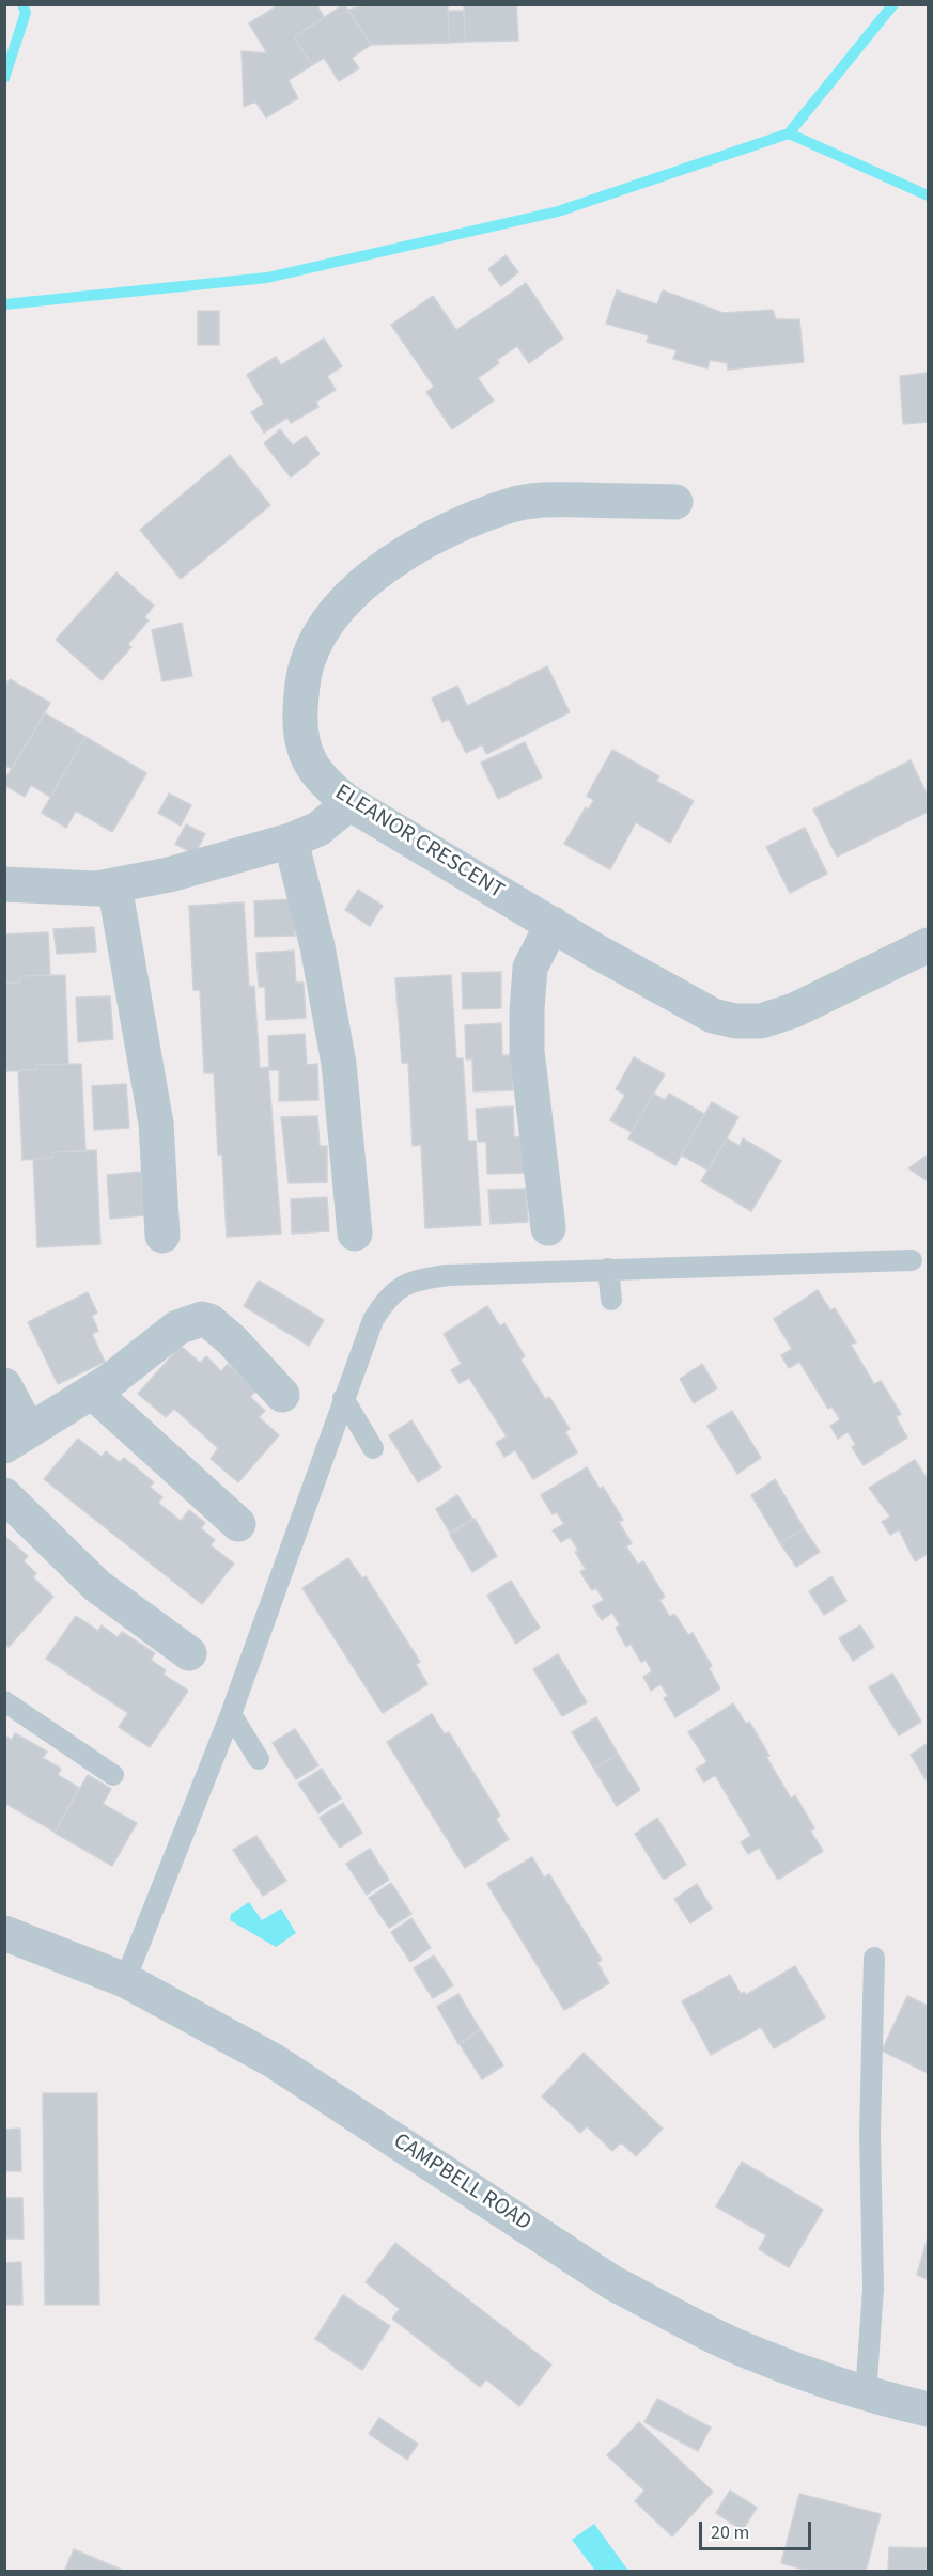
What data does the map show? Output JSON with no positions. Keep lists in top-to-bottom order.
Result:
{
  "streets": {
    "street": ["ELEANOR CRESCENT", "CAMPBELL ROAD"]
  },
  "scale_bar": "20 m"
}
